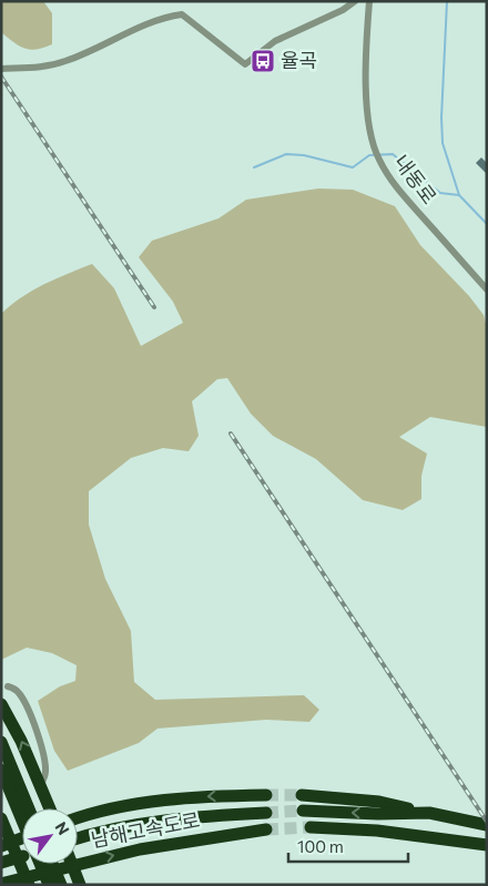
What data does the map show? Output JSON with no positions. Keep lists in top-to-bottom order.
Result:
{
  "streets": {
    "highway": ["남해고속도로"],
    "street": ["내동로"]
  },
  "places": {
    "bus stop": ["율곡"]
  },
  "scale_bar": "100 m",
  "north": "top right"
}
